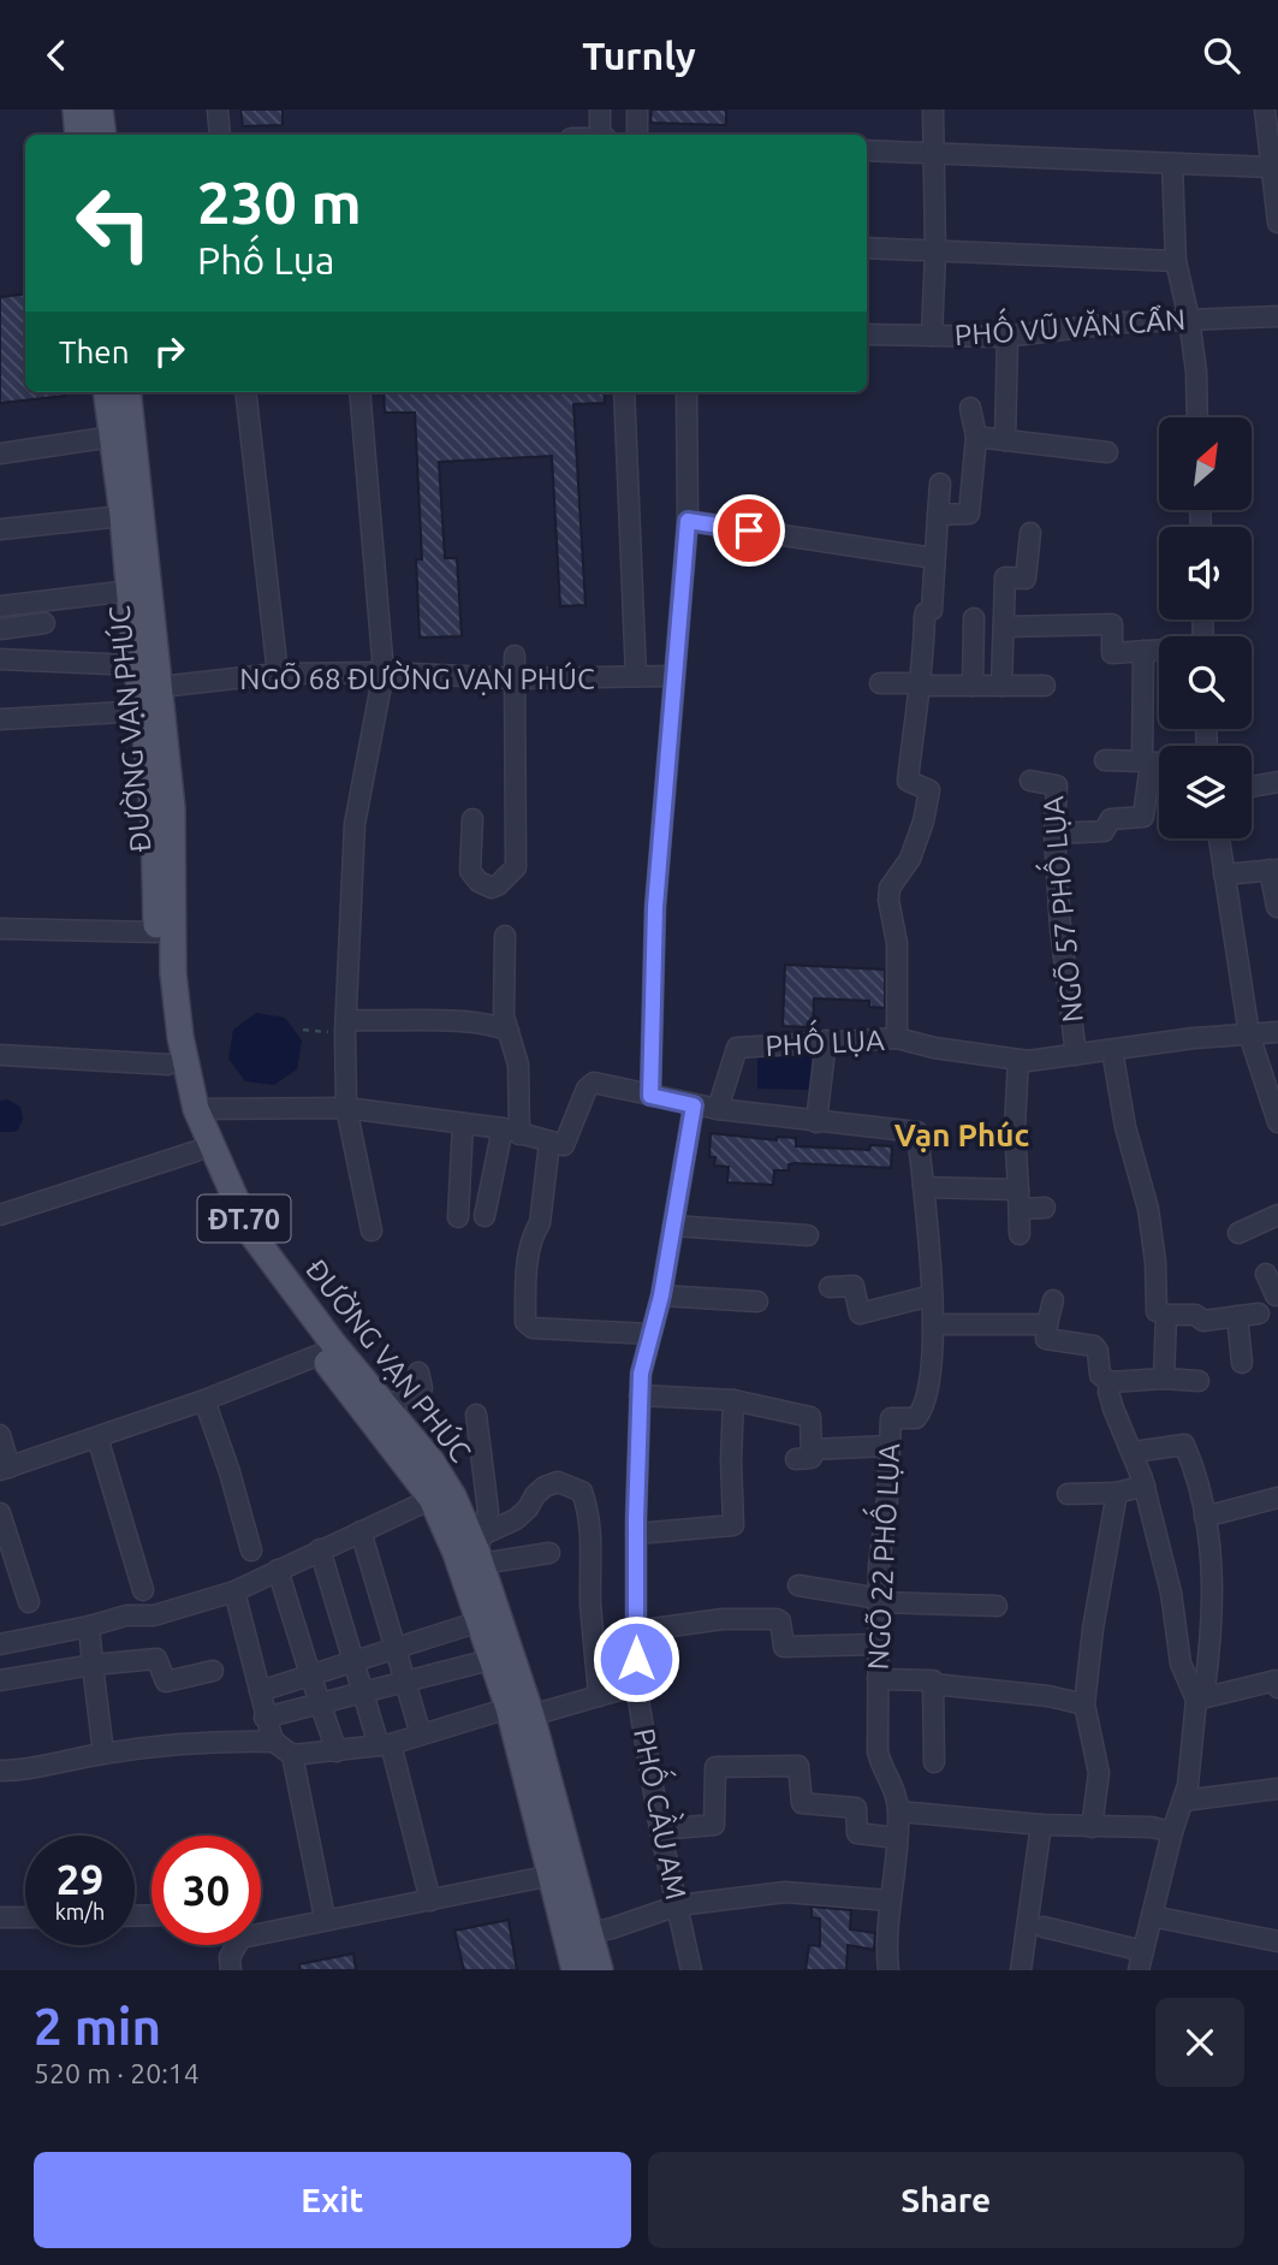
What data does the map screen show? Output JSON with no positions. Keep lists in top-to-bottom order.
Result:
{
  "streets": {
    "main road": ["ĐƯỜNG VẠN PHÚC", "ĐT.70"],
    "street": [
      "PHỐ VŨ VĂN CẨN",
      "NGÕ 68 ĐƯỜNG VẠN PHÚC",
      "NGÕ 57 PHỐ LỤA",
      "PHỐ LỤA",
      "NGÕ 22 PHỐ LỤA",
      "PHỐ CẦU AM"
    ]
  },
  "crossings": [
    ["NGÕ 68 ĐƯỜNG VẠN PHÚC", "ĐƯỜNG VẠN PHÚC"],
    ["NGÕ 57 PHỐ LỤA", "PHỐ LỤA"],
    ["PHỐ LỤA", "NGÕ 22 PHỐ LỤA"]
  ],
  "districts": ["Vạn Phúc"],
  "north": "top right",
  "page": {
    "header": "Turnly",
    "turn": ["230 m", "Phố Lụa"],
    "then": "Then",
    "speed": "29 km/h",
    "limit": "30",
    "heading": ["2 min", "520 m · 20:14"],
    "buttons": ["Exit", "Share"]
  }
}
